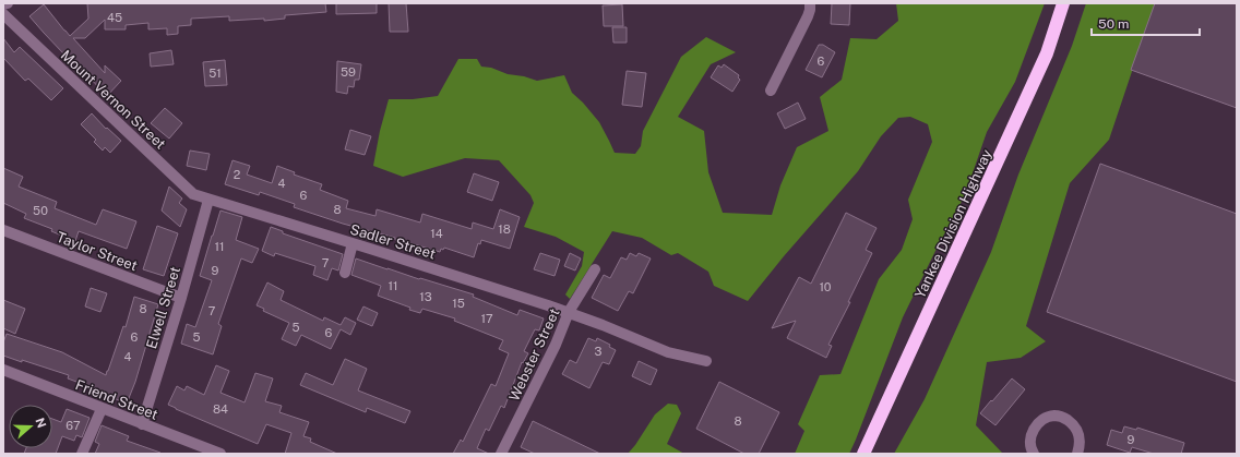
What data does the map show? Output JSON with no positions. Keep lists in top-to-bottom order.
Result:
{
  "streets": {
    "highway": ["Yankee Division Highway"],
    "street": [
      "Mount Vernon Street",
      "Sadler Street",
      "Taylor Street",
      "Elwell Street",
      "Webster Street",
      "Friend Street"
    ]
  },
  "crossings": [
    ["Mount Vernon Street", "Sadler Street"],
    ["Mount Vernon Street", "Elwell Street"],
    ["Sadler Street", "Elwell Street"],
    ["Sadler Street", "Webster Street"],
    ["Taylor Street", "Elwell Street"],
    ["Elwell Street", "Friend Street"]
  ],
  "house_numbers": [
    "45",
    "6",
    "59",
    "51",
    "2",
    "4",
    "6",
    "8",
    "50",
    "18",
    "14",
    "11",
    "7",
    "9",
    "11",
    "10",
    "13",
    "15",
    "8",
    "7",
    "17",
    "5",
    "6",
    "6",
    "5",
    "3",
    "4",
    "84",
    "8",
    "67",
    "9"
  ],
  "scale_bar": "50 m",
  "north": "right"
}
